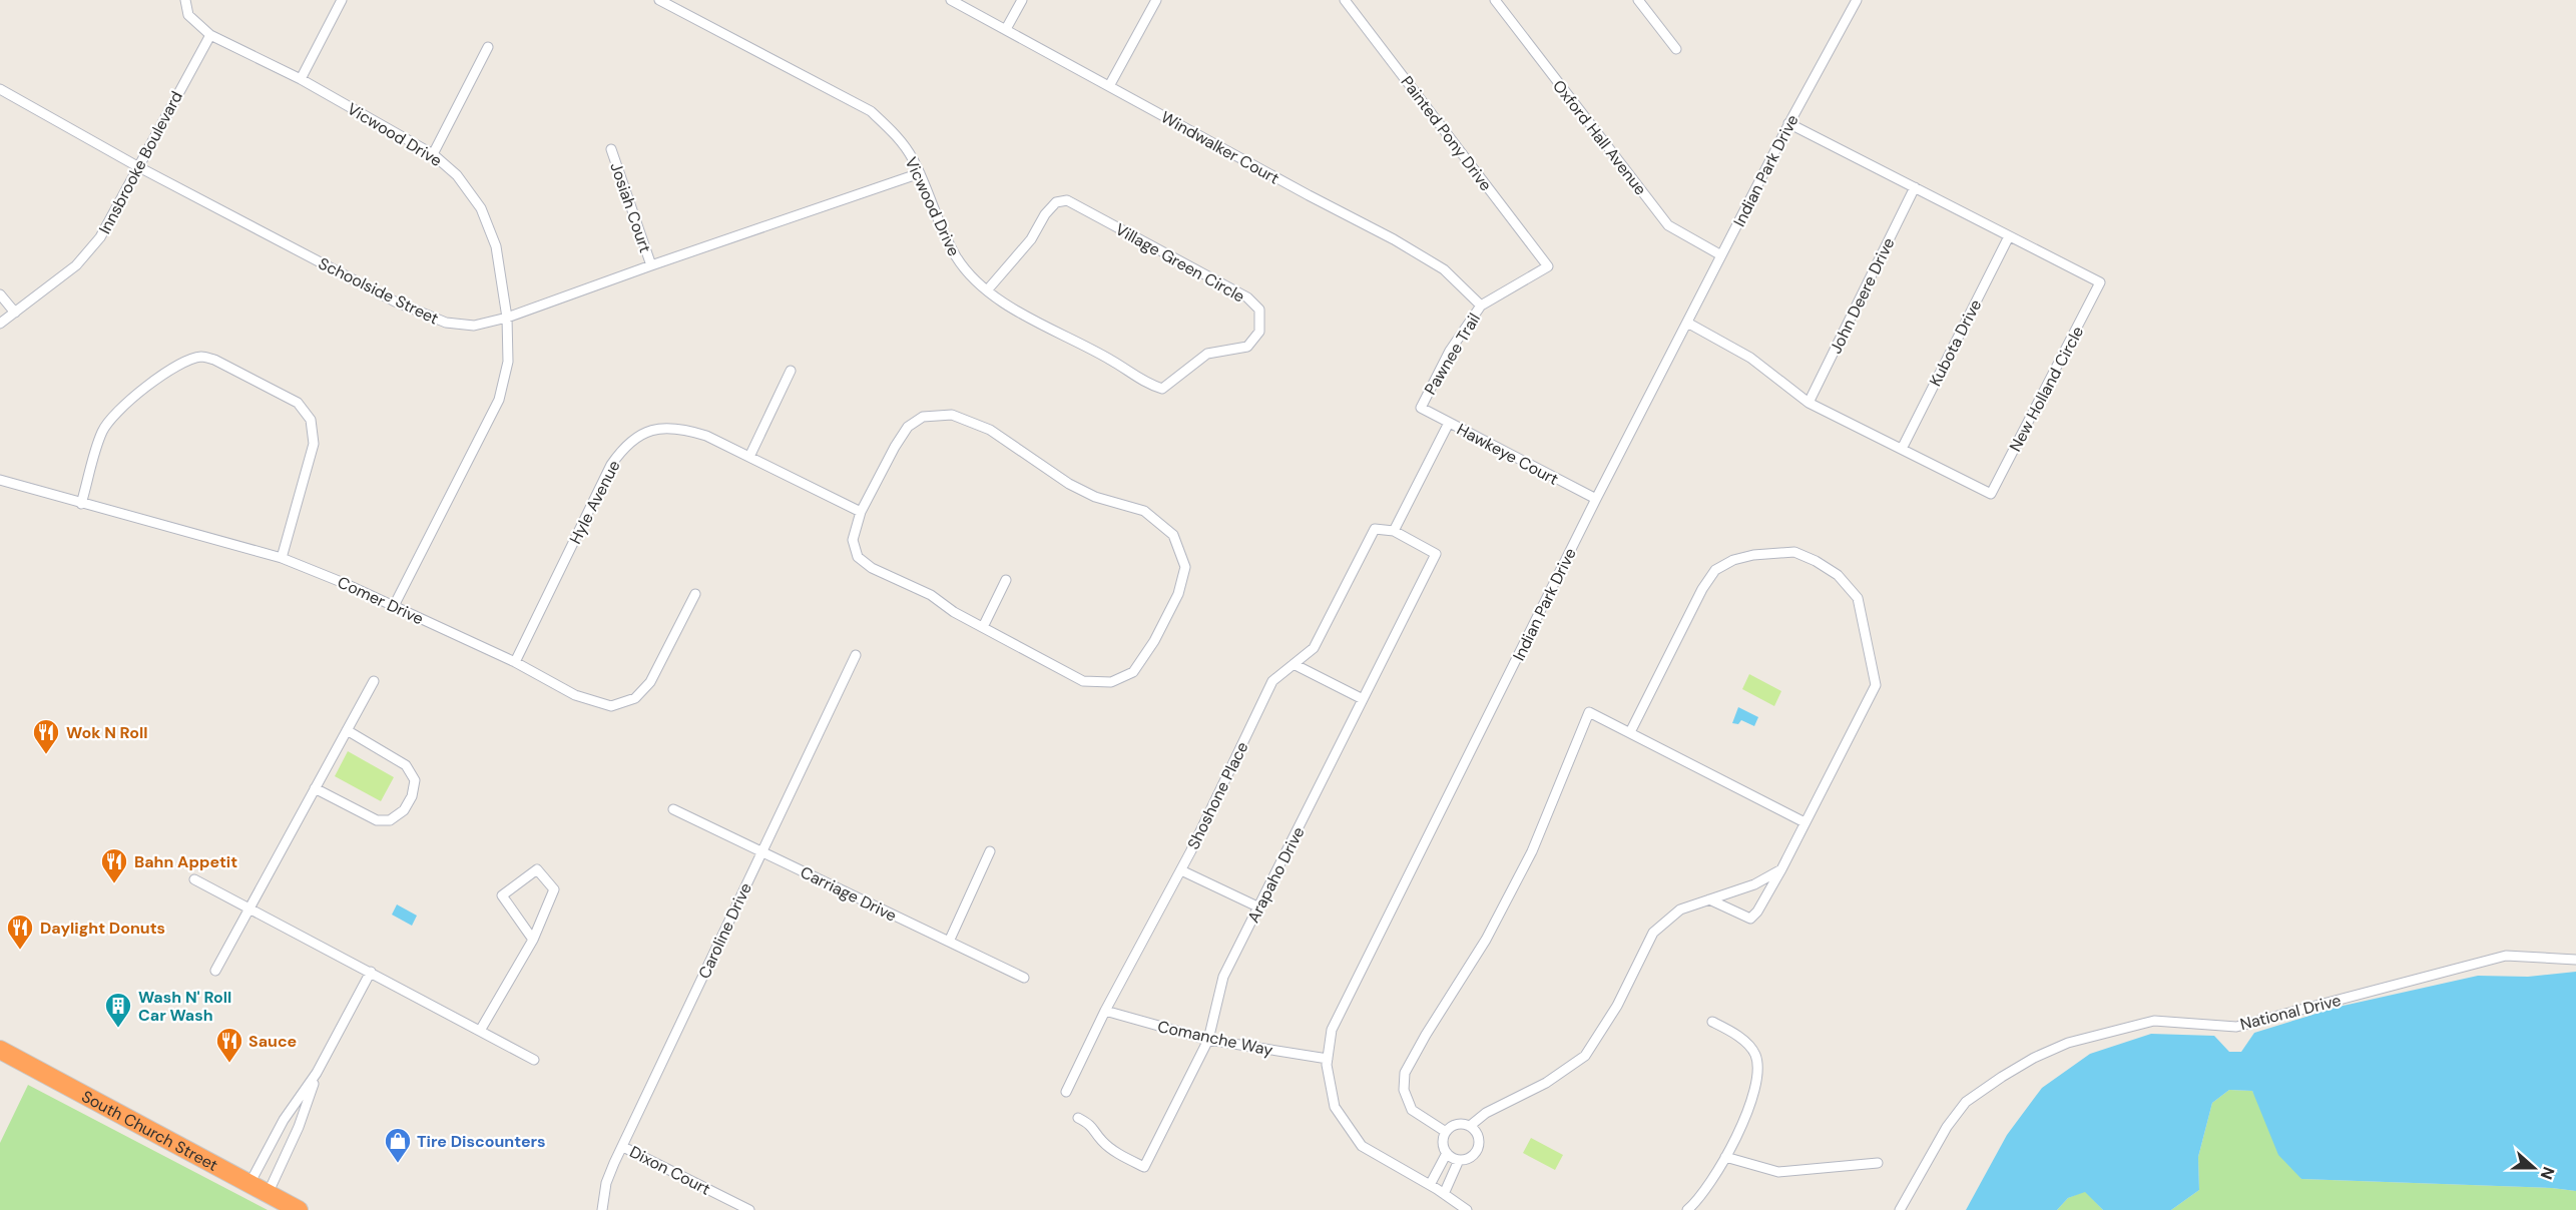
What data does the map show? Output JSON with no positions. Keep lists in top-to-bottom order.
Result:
{
  "streets": {
    "highway": ["South Church Street"],
    "street": [
      "Painted Pony Drive",
      "Vicwood Drive",
      "Oxford Hall Avenue",
      "Windwalker Court",
      "Innsbrooke Boulevard",
      "Indian Park Drive",
      "Josiah Court",
      "Village Green Circle",
      "Schoolside Street",
      "John Deere Drive",
      "Kubota Drive",
      "Pawnee Trail",
      "New Holland Circle",
      "Hawkeye Court",
      "Hyle Avenue",
      "Comer Drive",
      "Shoshone Place",
      "Arapaho Drive",
      "Carriage Drive",
      "Caroline Drive",
      "National Drive",
      "Comanche Way",
      "Dixon Court"
    ]
  },
  "crossings": [
    ["Painted Pony Drive", "Pawnee Trail"],
    ["Vicwood Drive", "Innsbrooke Boulevard"],
    ["Vicwood Drive", "Village Green Circle"],
    ["Vicwood Drive", "Schoolside Street"],
    ["Vicwood Drive", "Comer Drive"],
    ["Oxford Hall Avenue", "Indian Park Drive"],
    ["Windwalker Court", "Pawnee Trail"],
    ["Innsbrooke Boulevard", "Schoolside Street"],
    ["Indian Park Drive", "New Holland Circle"],
    ["Indian Park Drive", "Hawkeye Court"],
    ["Indian Park Drive", "Comanche Way"],
    ["Josiah Court", "Schoolside Street"],
    ["John Deere Drive", "New Holland Circle"],
    ["Kubota Drive", "New Holland Circle"],
    ["Pawnee Trail", "Hawkeye Court"],
    ["Hyle Avenue", "Comer Drive"],
    ["Shoshone Place", "Arapaho Drive"],
    ["Shoshone Place", "Comanche Way"],
    ["Arapaho Drive", "Comanche Way"],
    ["Carriage Drive", "Caroline Drive"],
    ["Caroline Drive", "Dixon Court"]
  ],
  "places": {
    "restaurant": [
      "Wok N Roll",
      "Bahn Appetit",
      "Daylight Donuts",
      "Sauce"
    ],
    "building": ["Wash N' Roll Car Wash"],
    "shop": ["Tire Discounters"]
  },
  "north": "right"
}
